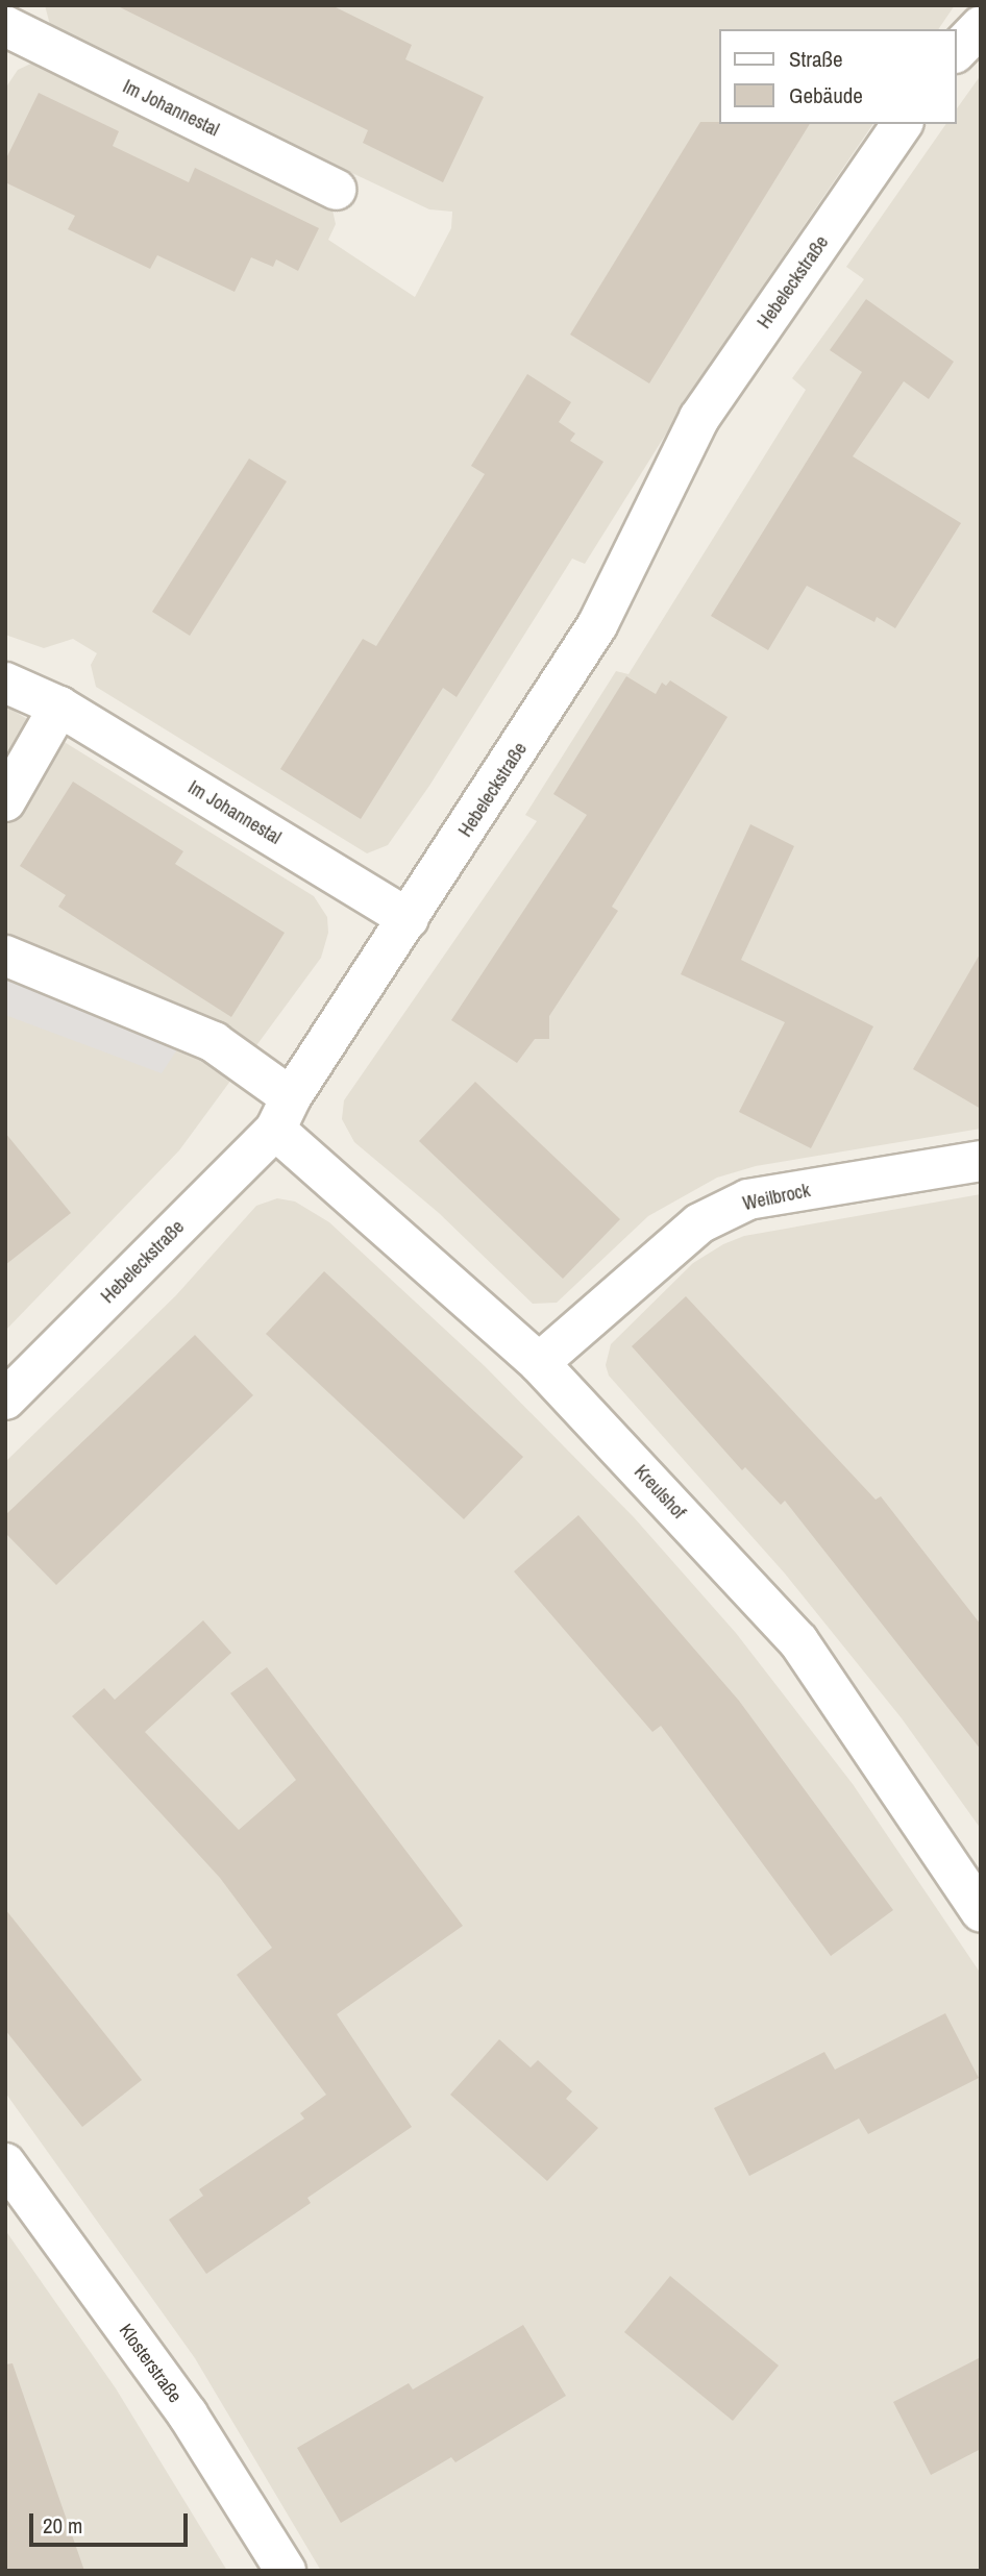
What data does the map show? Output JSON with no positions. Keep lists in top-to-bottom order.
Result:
{
  "streets": {
    "street": [
      "Im Johannestal",
      "Hebeleckstraße",
      "Weilbrock",
      "Kreulshof",
      "Klosterstraße"
    ]
  },
  "crossings": [
    ["Im Johannestal", "Hebeleckstraße"],
    ["Hebeleckstraße", "Kreulshof"],
    ["Weilbrock", "Kreulshof"]
  ],
  "legend": ["Straße", "Gebäude"],
  "scale_bar": "20 m"
}
